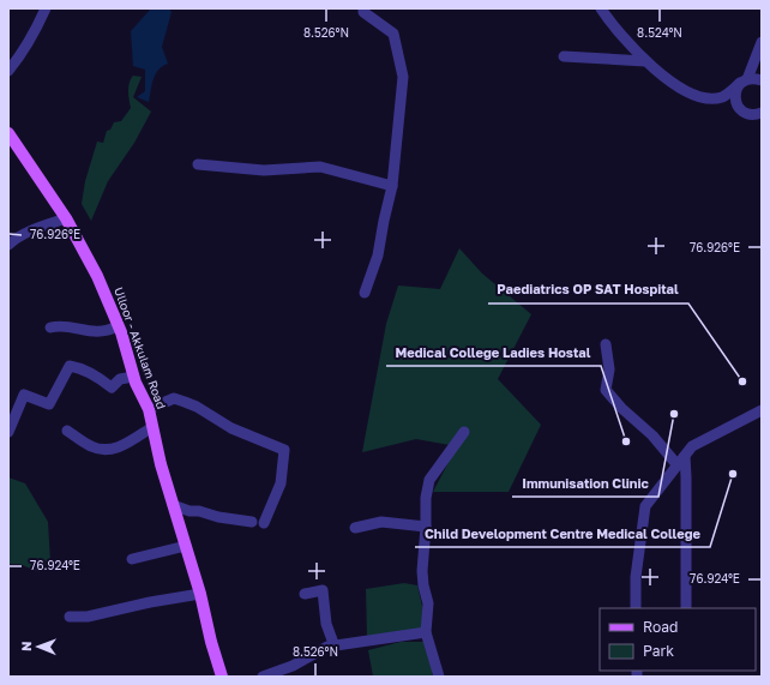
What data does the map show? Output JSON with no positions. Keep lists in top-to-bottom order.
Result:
{
  "streets": {
    "main road": ["Ulloor - Akkulam Road"]
  },
  "places": [
    "Paediatrics OP SAT Hospital",
    "Immunisation Clinic",
    "Medical College Ladies Hostal",
    "Child Development Centre Medical College"
  ],
  "legend": ["Road", "Park"],
  "north": "left",
  "coordinates": [
    "8.526°N",
    "8.524°N",
    "76.926°E",
    "76.924°E"
  ]
}
